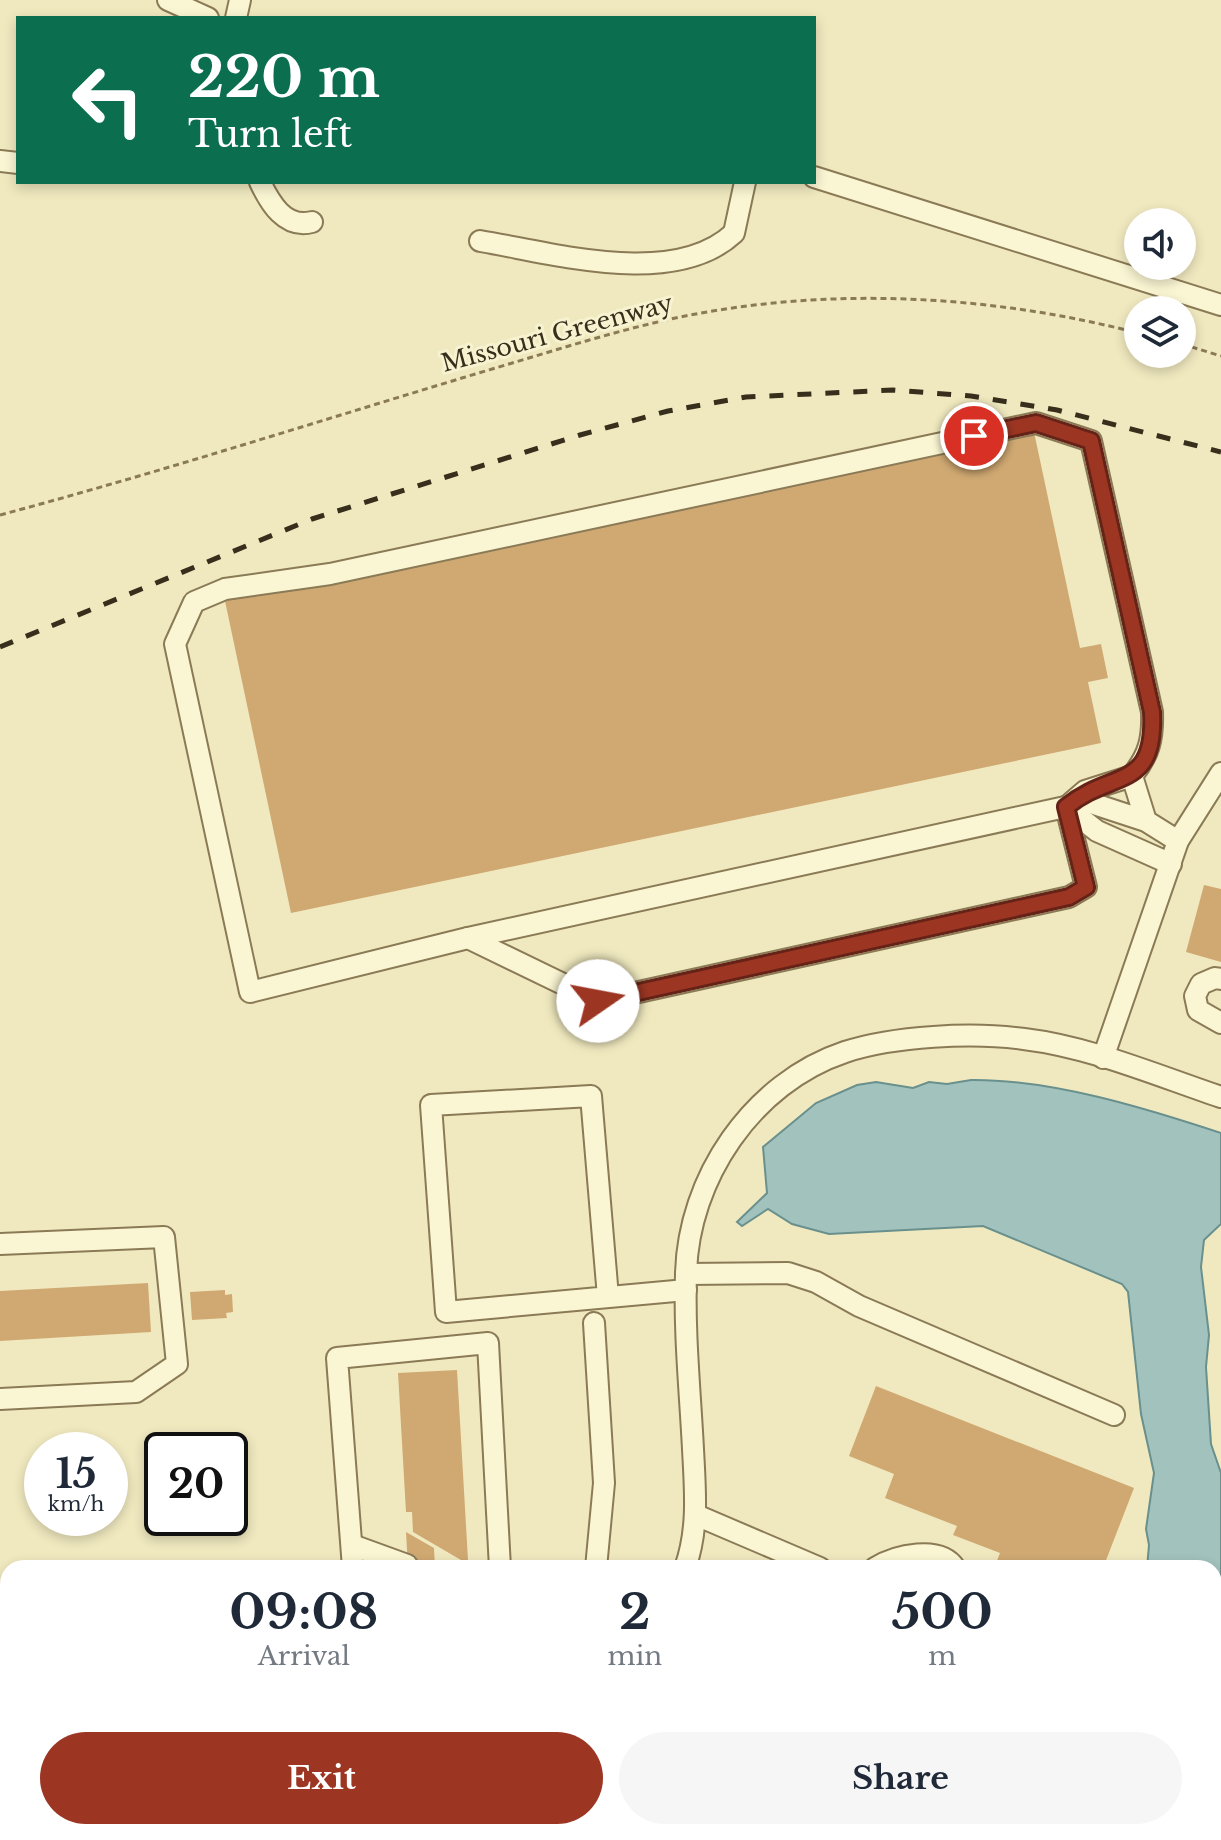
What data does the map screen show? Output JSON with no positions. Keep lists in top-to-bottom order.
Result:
{
  "streets": {
    "path": ["Missouri Greenway"]
  },
  "page": {
    "turn": ["220 m", "Turn left"],
    "speed": "15 km/h",
    "limit": "20",
    "eta": [
      "09:08",
      "Arrival",
      "2",
      "min",
      "500",
      "m"
    ],
    "buttons": ["Exit", "Share"]
  }
}
